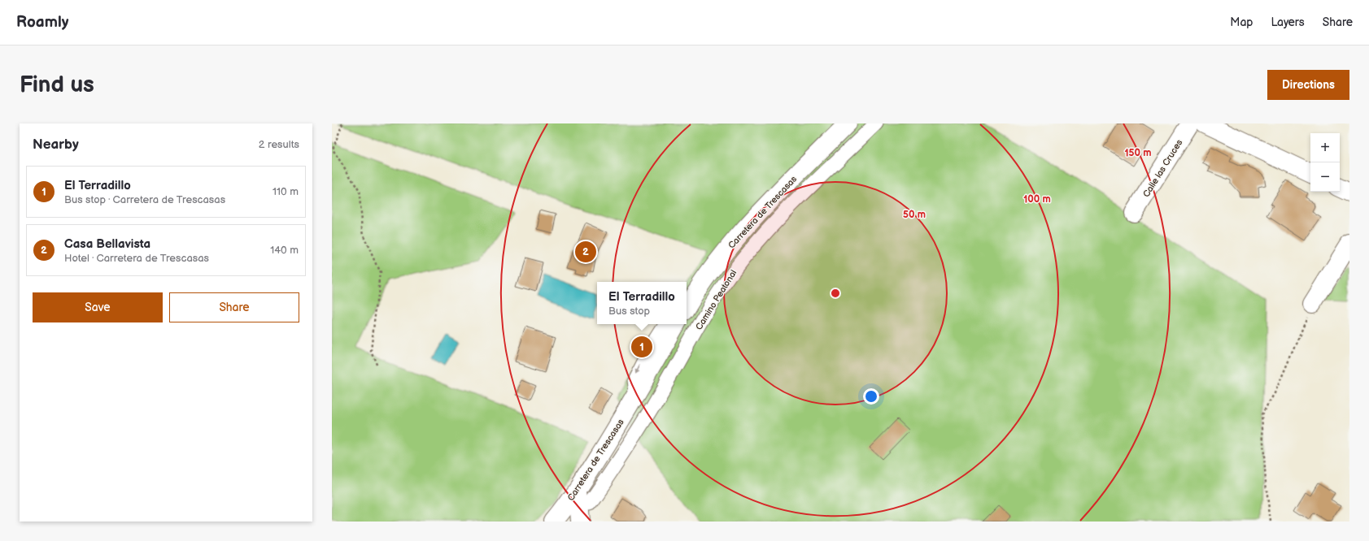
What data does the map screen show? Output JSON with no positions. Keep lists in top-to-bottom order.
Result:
{
  "streets": {
    "street": ["Calle las Cruces", "Carretera de Trescasas", "Camino Peatonal"]
  },
  "crossings": [
    ["Carretera de Trescasas", "Camino Peatonal"]
  ],
  "page": {
    "header": "Roamly",
    "nav": ["Map", "Layers", "Share"],
    "buttons": [
      "Directions",
      ["Save", "Share"]
    ],
    "title": "Find us",
    "heading": ["Nearby", "2 results"],
    "map_buttons": ["+", "−"],
    "list": [
      {
        "mark": "1",
        "name": "El Terradillo",
        "note": "Bus stop · Carretera de Trescasas",
        "value": "110 m"
      },
      {
        "mark": "2",
        "name": "Casa Bellavista",
        "note": "Hotel · Carretera de Trescasas",
        "value": "140 m"
      }
    ],
    "pins": ["2", "1"],
    "popup": ["El Terradillo", "Bus stop"]
  },
  "rings": ["150 m", "100 m", "50 m"]
}
